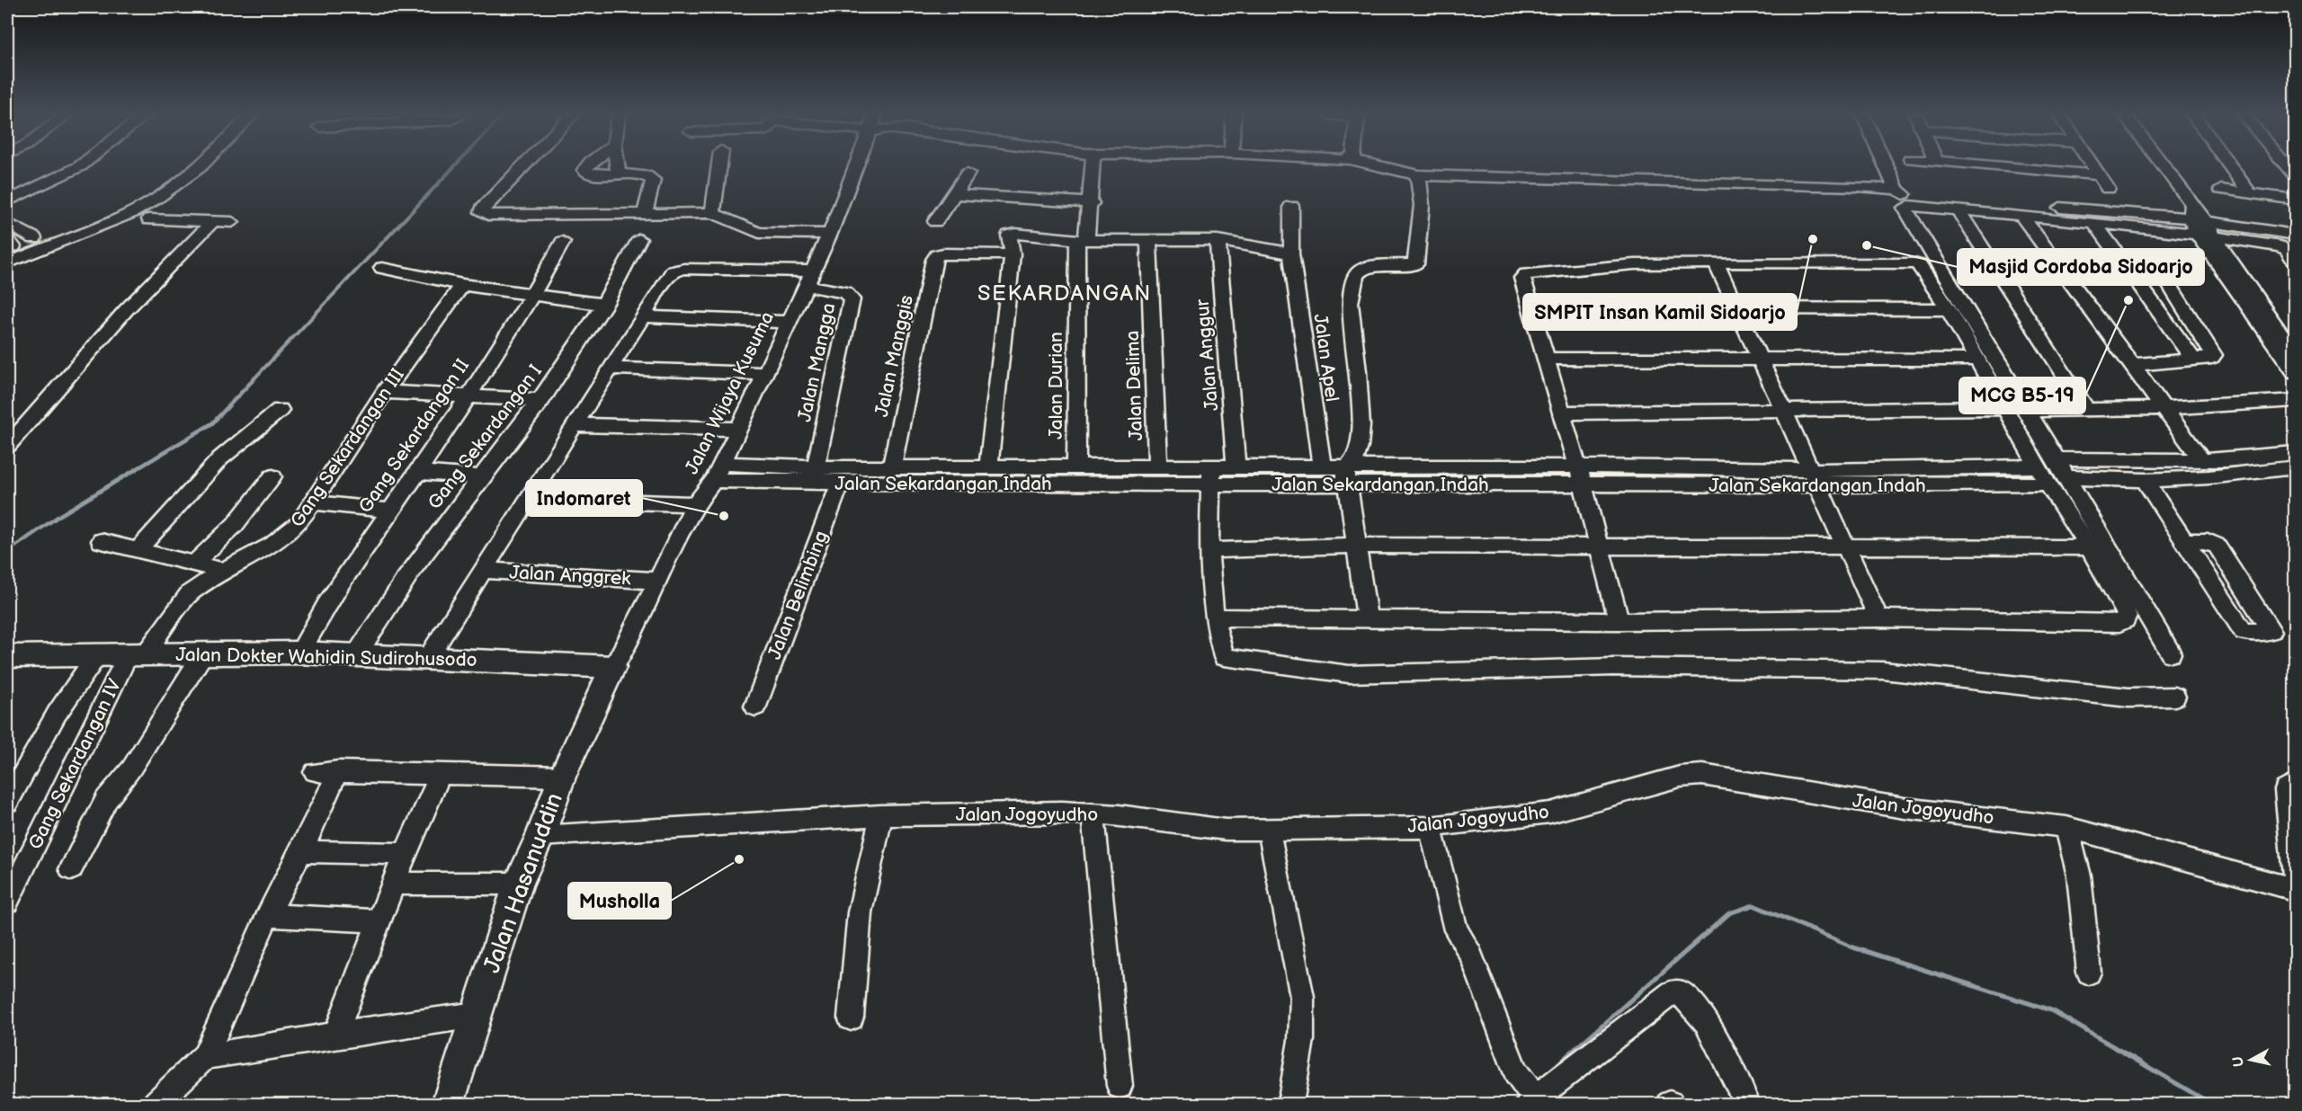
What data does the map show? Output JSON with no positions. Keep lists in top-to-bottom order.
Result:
{
  "streets": {
    "main road": ["Jalan Dokter Wahidin Sudirohusodo", "Jalan Hasanuddin"],
    "street": [
      "Jalan Anggur",
      "Jalan Manggis",
      "Jalan Apel",
      "Jalan Mangga",
      "Jalan Durian",
      "Jalan Delima",
      "Jalan Wijaya Kusuma",
      "Gang Sekardangan II",
      "Gang Sekardangan I",
      "Gang Sekardangan III",
      "Jalan Sekardangan Indah",
      "Jalan Anggrek",
      "Jalan Belimbing",
      "Gang Sekardangan IV",
      "Jalan Jogoyudho"
    ]
  },
  "crossings": [
    ["Jalan Anggur", "Jalan Sekardangan Indah"],
    ["Jalan Manggis", "Jalan Sekardangan Indah"],
    ["Jalan Apel", "Jalan Sekardangan Indah"],
    ["Jalan Mangga", "Jalan Wijaya Kusuma"],
    ["Jalan Mangga", "Jalan Sekardangan Indah"],
    ["Jalan Durian", "Jalan Sekardangan Indah"],
    ["Jalan Delima", "Jalan Sekardangan Indah"],
    ["Jalan Wijaya Kusuma", "Jalan Sekardangan Indah"],
    ["Jalan Wijaya Kusuma", "Jalan Anggrek"],
    ["Jalan Wijaya Kusuma", "Jalan Dokter Wahidin Sudirohusodo"],
    ["Jalan Wijaya Kusuma", "Jalan Hasanuddin"],
    ["Gang Sekardangan II", "Jalan Dokter Wahidin Sudirohusodo"],
    ["Gang Sekardangan I", "Jalan Dokter Wahidin Sudirohusodo"],
    ["Gang Sekardangan III", "Jalan Dokter Wahidin Sudirohusodo"],
    ["Gang Sekardangan III", "Gang Sekardangan IV"],
    ["Jalan Sekardangan Indah", "Jalan Belimbing"],
    ["Jalan Dokter Wahidin Sudirohusodo", "Gang Sekardangan IV"],
    ["Jalan Dokter Wahidin Sudirohusodo", "Jalan Hasanuddin"],
    ["Jalan Jogoyudho", "Jalan Hasanuddin"]
  ],
  "districts": ["SEKARDANGAN"],
  "places": [
    "SMPIT Insan Kamil Sidoarjo",
    "Masjid Cordoba Sidoarjo",
    "MCG B5-19",
    "Indomaret",
    "Musholla"
  ],
  "north": "left"
}
